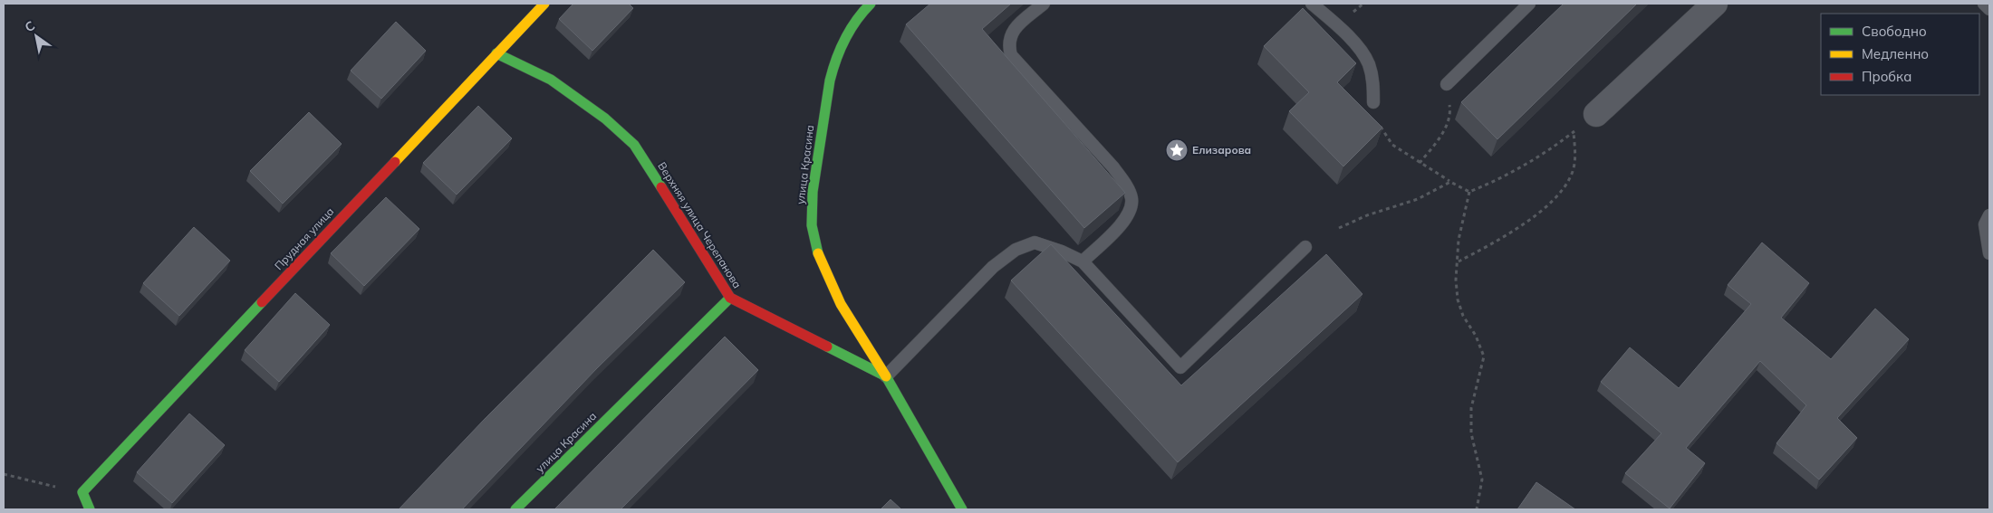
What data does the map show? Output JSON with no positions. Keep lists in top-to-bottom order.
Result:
{
  "streets": {
    "street": ["улица Красина", "Верхняя улица Черепанова", "Прудная улица"]
  },
  "crossings": [
    ["улица Красина", "Верхняя улица Черепанова"],
    ["Верхняя улица Черепанова", "Прудная улица"]
  ],
  "places": {
    "place": ["Елизарова"]
  },
  "legend": ["Свободно", "Медленно", "Пробка"],
  "north": "top left"
}
